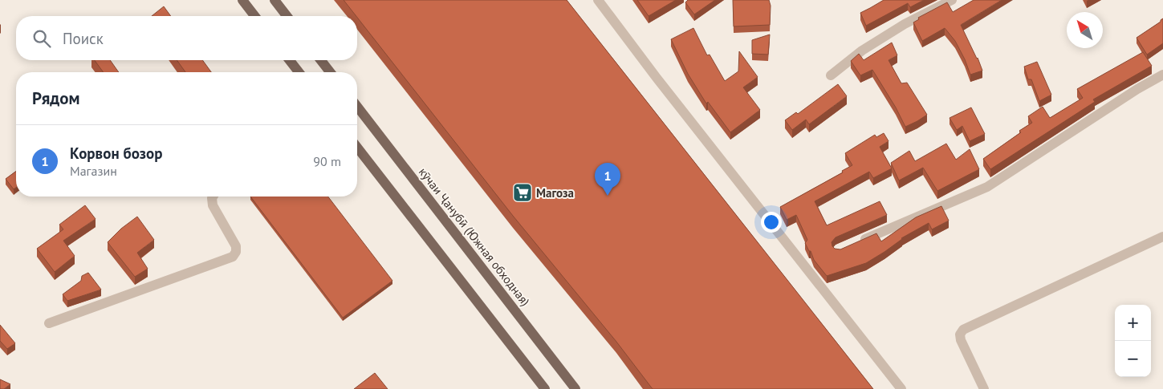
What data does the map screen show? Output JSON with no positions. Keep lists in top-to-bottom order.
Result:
{
  "streets": {
    "main road": ["кӯчаи Ҷанубӣ (Южная обходная)"]
  },
  "places": {
    "supermarket": ["Магоза"]
  },
  "north": "top left",
  "page": {
    "search": "Поиск",
    "heading": "Рядом",
    "list": [
      {
        "mark": "1",
        "name": "Корвон бозор",
        "note": "Магазин",
        "value": "90 m"
      }
    ],
    "pins": "1",
    "map_buttons": ["+", "−"]
  }
}
